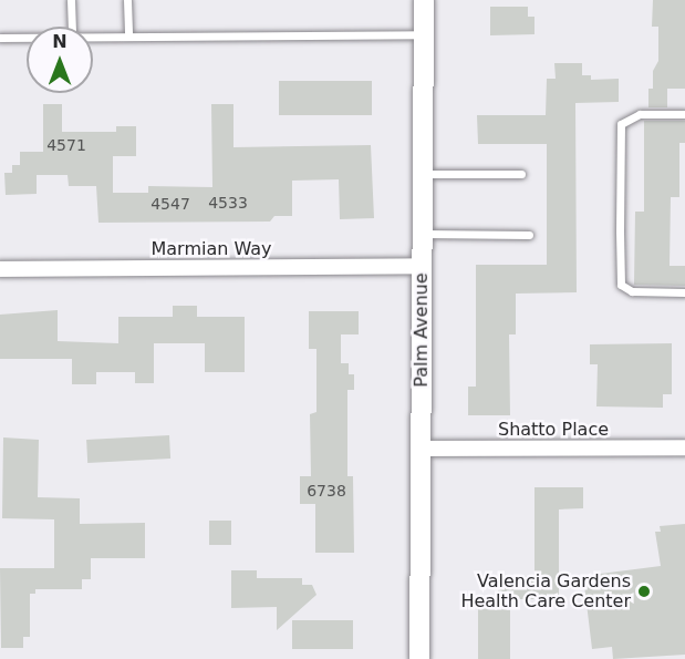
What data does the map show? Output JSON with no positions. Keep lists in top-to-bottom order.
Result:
{
  "streets": {
    "street": ["Marmian Way", "Palm Avenue", "Shatto Place"]
  },
  "crossings": [
    ["Marmian Way", "Palm Avenue"],
    ["Palm Avenue", "Shatto Place"]
  ],
  "places": ["Valencia Gardens Health Care Center"],
  "house_numbers": [
    "4571",
    "4533",
    "4547",
    "6738"
  ],
  "north": "top"
}
